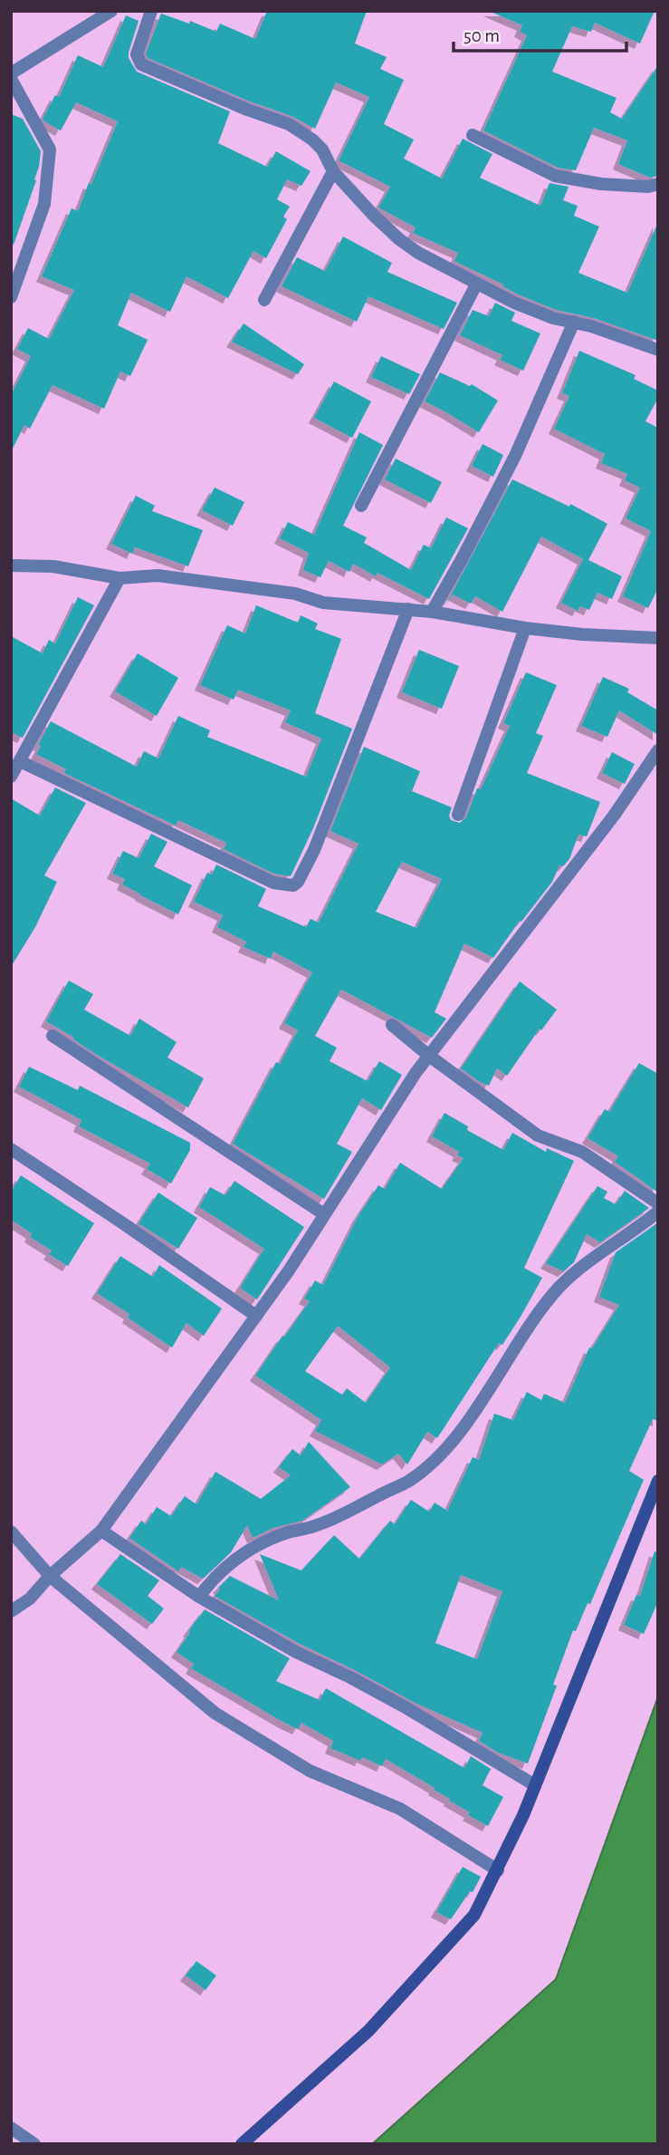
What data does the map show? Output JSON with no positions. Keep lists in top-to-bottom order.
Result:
{
  "scale_bar": "50 m"
}
